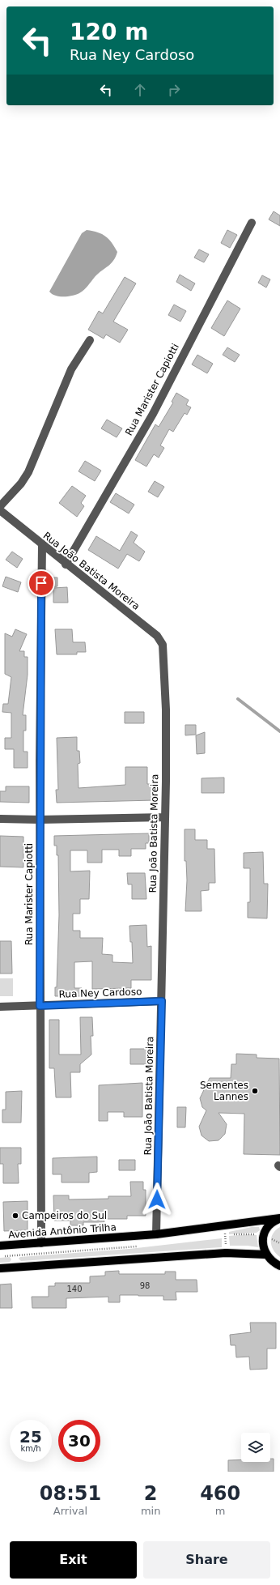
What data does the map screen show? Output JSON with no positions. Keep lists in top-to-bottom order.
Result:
{
  "streets": {
    "main road": ["Avenida Antônio Trilha"],
    "street": ["Rua Marister Capiotti", "Rua João Batista Moreira", "Rua Ney Cardoso"]
  },
  "crossings": [
    ["Rua Marister Capiotti", "Rua João Batista Moreira"],
    ["Rua Marister Capiotti", "Rua Ney Cardoso"],
    ["Rua Marister Capiotti", "Avenida Antônio Trilha"],
    ["Rua João Batista Moreira", "Rua Ney Cardoso"],
    ["Rua João Batista Moreira", "Avenida Antônio Trilha"]
  ],
  "places": ["Sementes Lannes", "Campeiros do Sul"],
  "house_numbers": ["98", "140"],
  "page": {
    "turn": ["120 m", "Rua Ney Cardoso"],
    "speed": "25 km/h",
    "limit": "30",
    "eta": [
      "08:51",
      "Arrival",
      "2",
      "min",
      "460",
      "m"
    ],
    "buttons": ["Exit", "Share"]
  }
}
